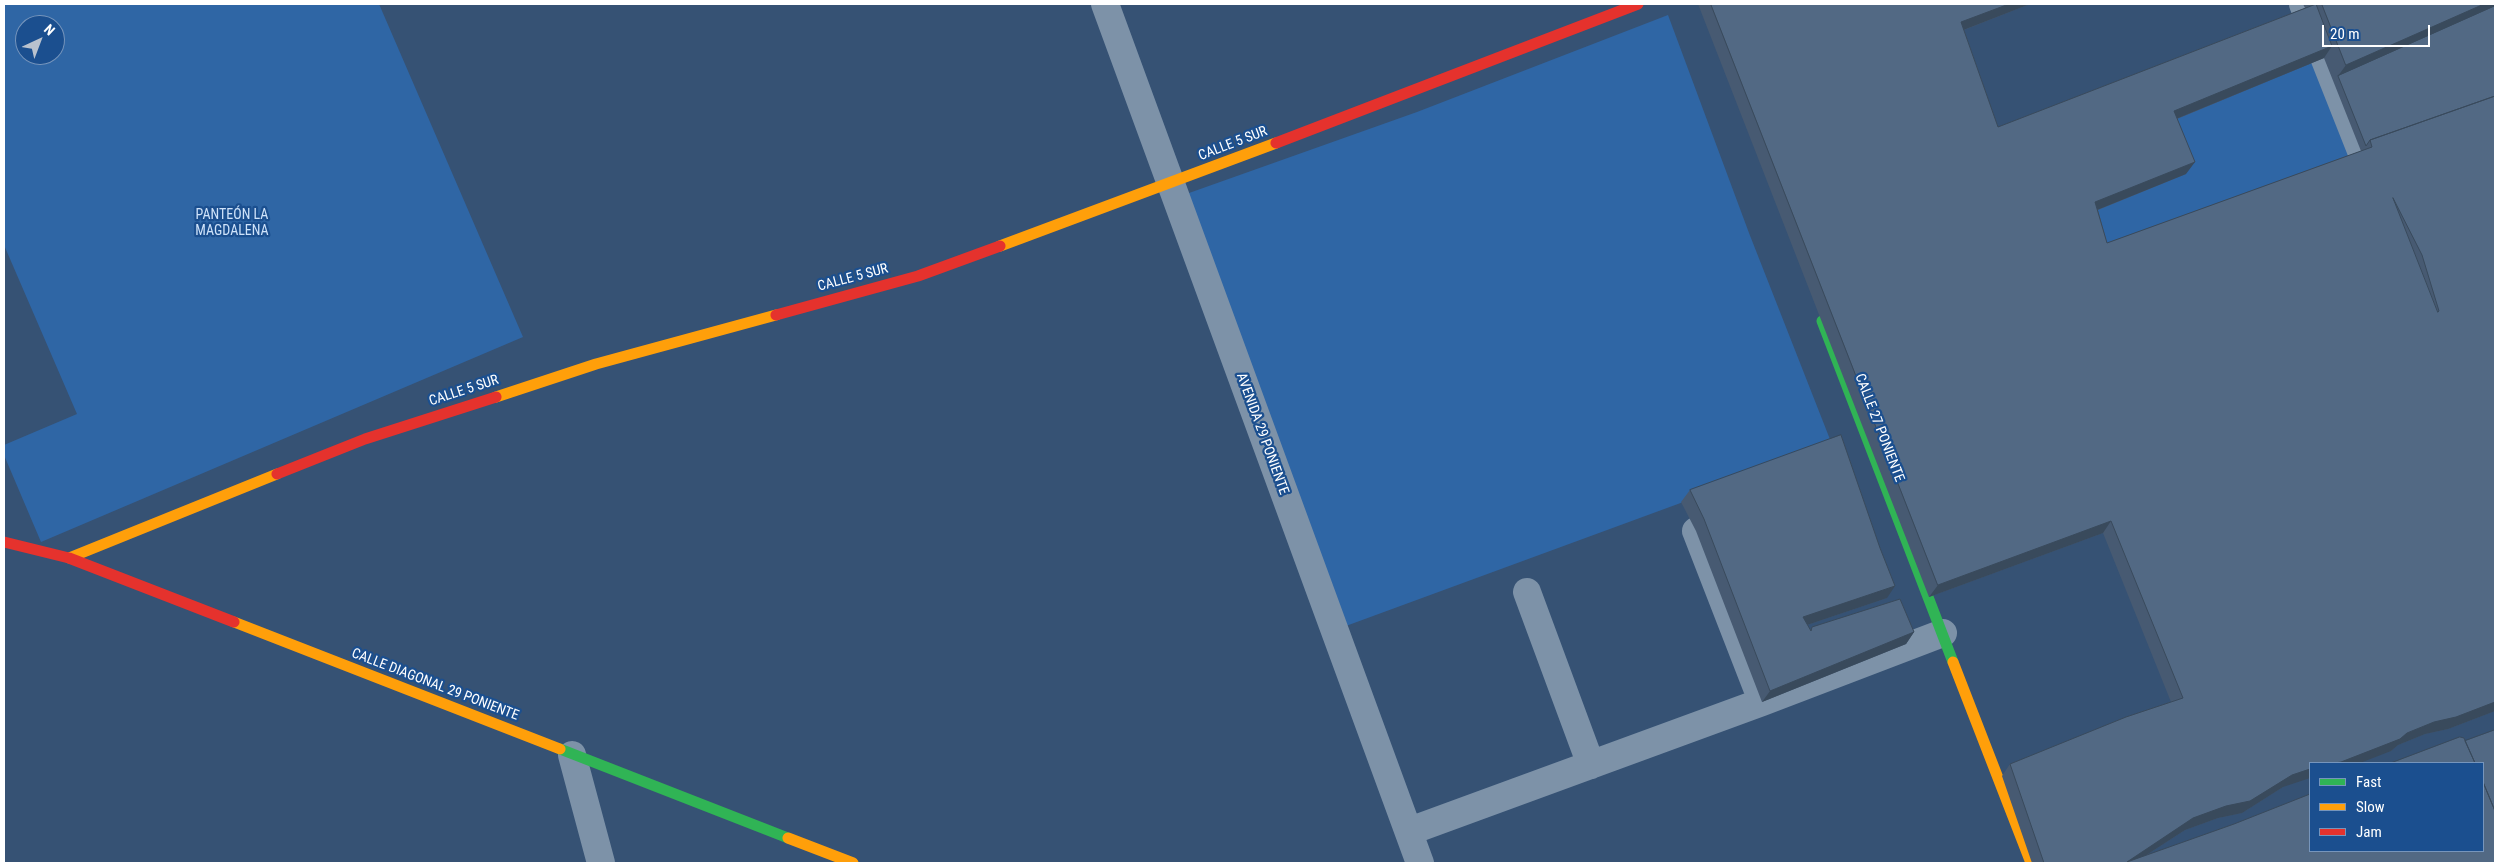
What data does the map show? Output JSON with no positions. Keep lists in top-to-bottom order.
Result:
{
  "streets": {
    "street": [
      "CALLE 5 SUR",
      "CALLE 27 PONIENTE",
      "AVENIDA 29 PONIENTE",
      "CALLE DIAGONAL 29 PONIENTE"
    ]
  },
  "crossings": [
    ["CALLE 5 SUR", "AVENIDA 29 PONIENTE"],
    ["CALLE 5 SUR", "CALLE DIAGONAL 29 PONIENTE"]
  ],
  "parks": ["PANTEÓN LA MAGDALENA"],
  "legend": ["Fast", "Slow", "Jam"],
  "scale_bar": "20 m",
  "north": "top right"
}
